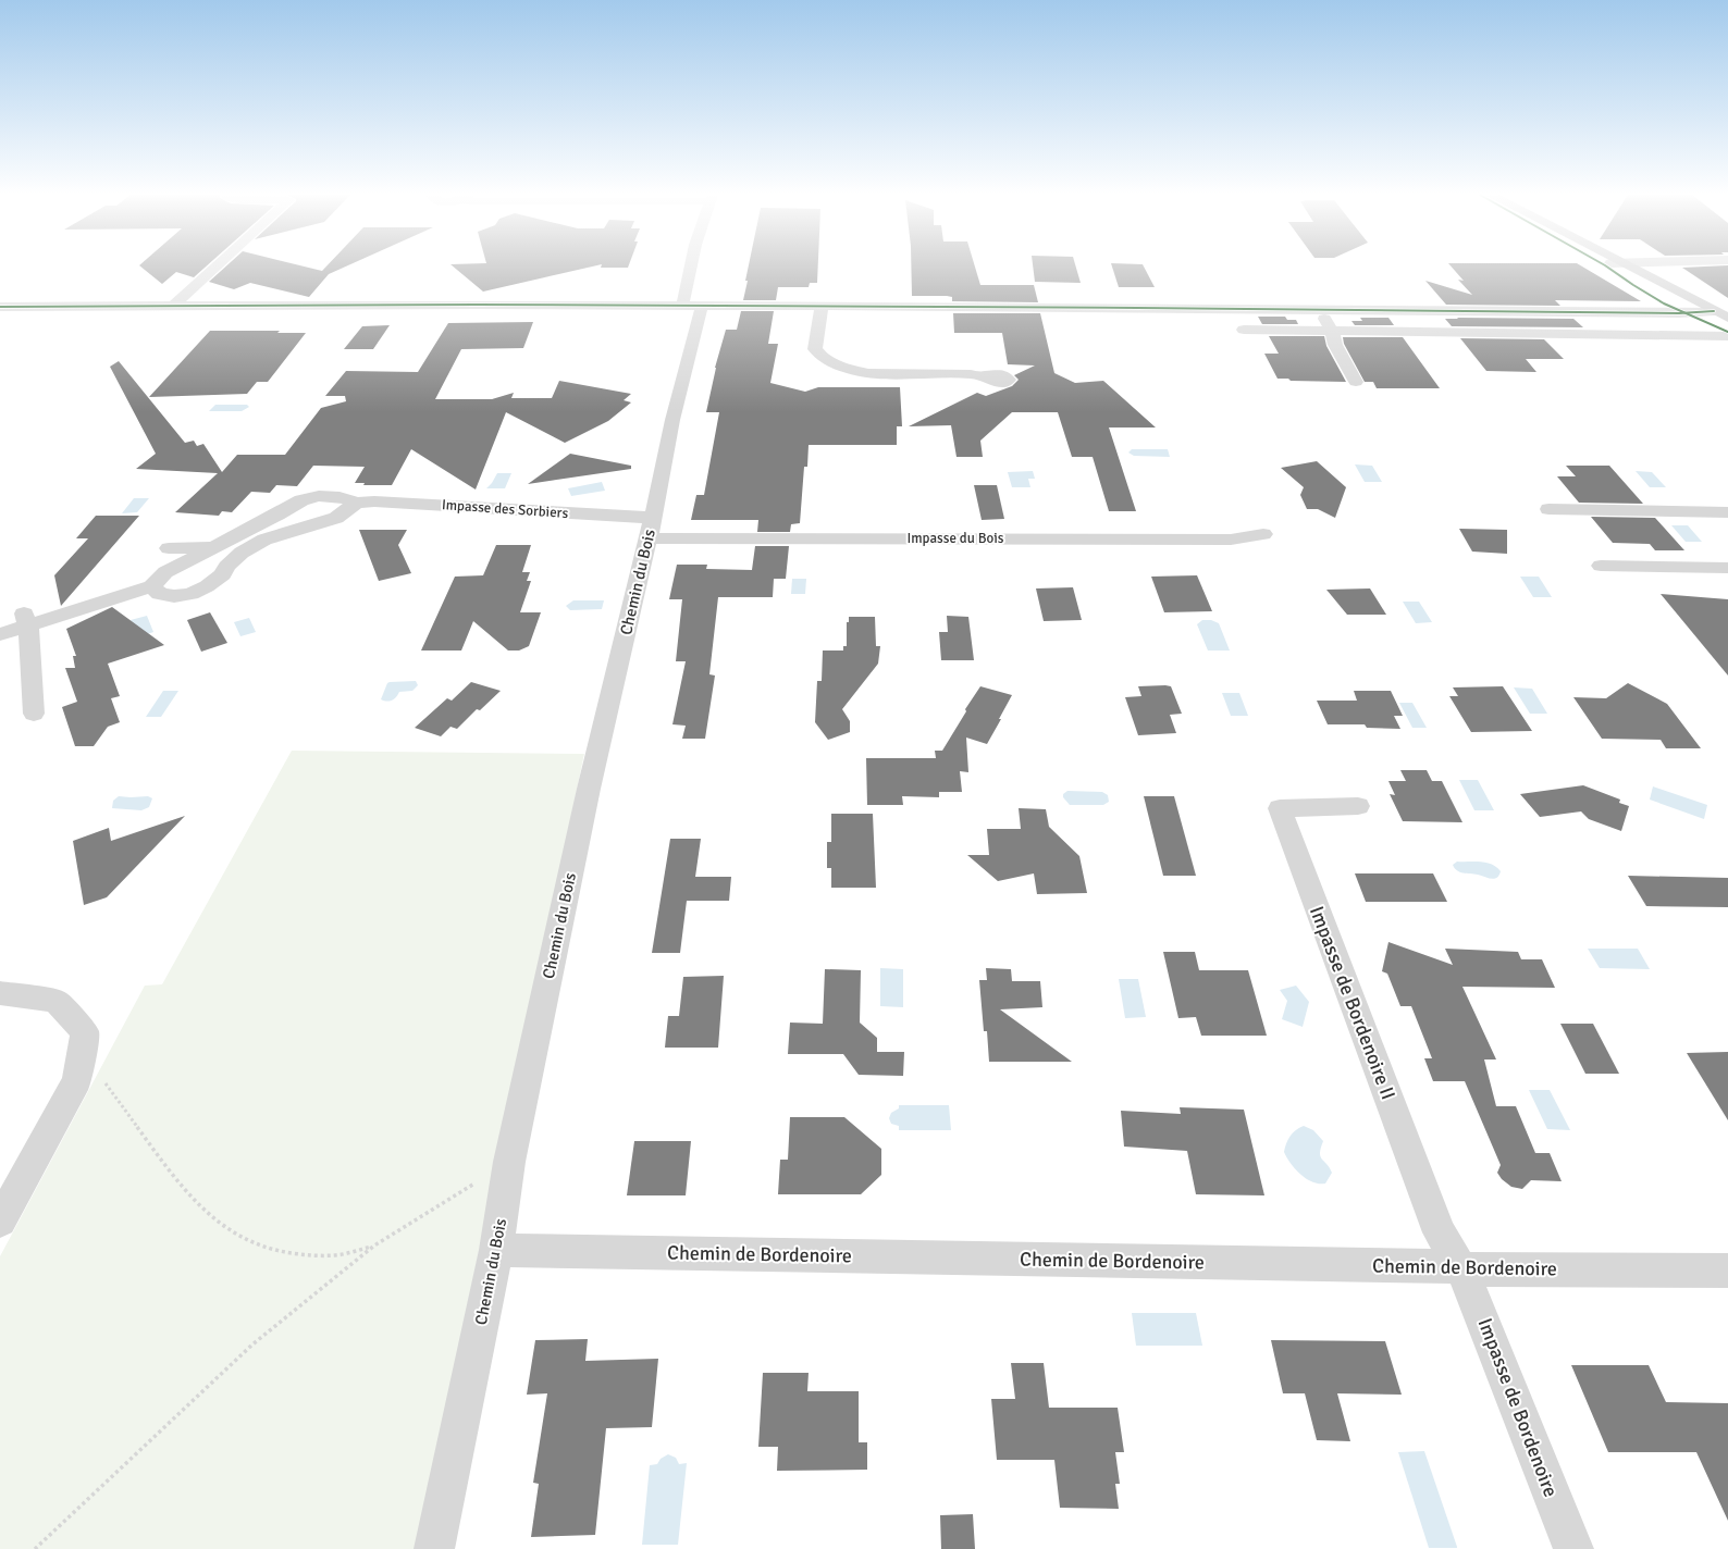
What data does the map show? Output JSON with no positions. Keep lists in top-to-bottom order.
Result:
{
  "streets": {
    "street": [
      "Impasse des Sorbiers",
      "Impasse du Bois",
      "Chemin du Bois",
      "Impasse de Bordenoire II",
      "Chemin de Bordenoire",
      "Impasse de Bordenoire"
    ]
  },
  "crossings": [
    ["Impasse des Sorbiers", "Impasse du Bois"],
    ["Impasse des Sorbiers", "Chemin du Bois"],
    ["Impasse du Bois", "Chemin du Bois"],
    ["Chemin du Bois", "Chemin de Bordenoire"],
    ["Impasse de Bordenoire II", "Chemin de Bordenoire"],
    ["Impasse de Bordenoire II", "Impasse de Bordenoire"],
    ["Chemin de Bordenoire", "Impasse de Bordenoire"]
  ]
}
